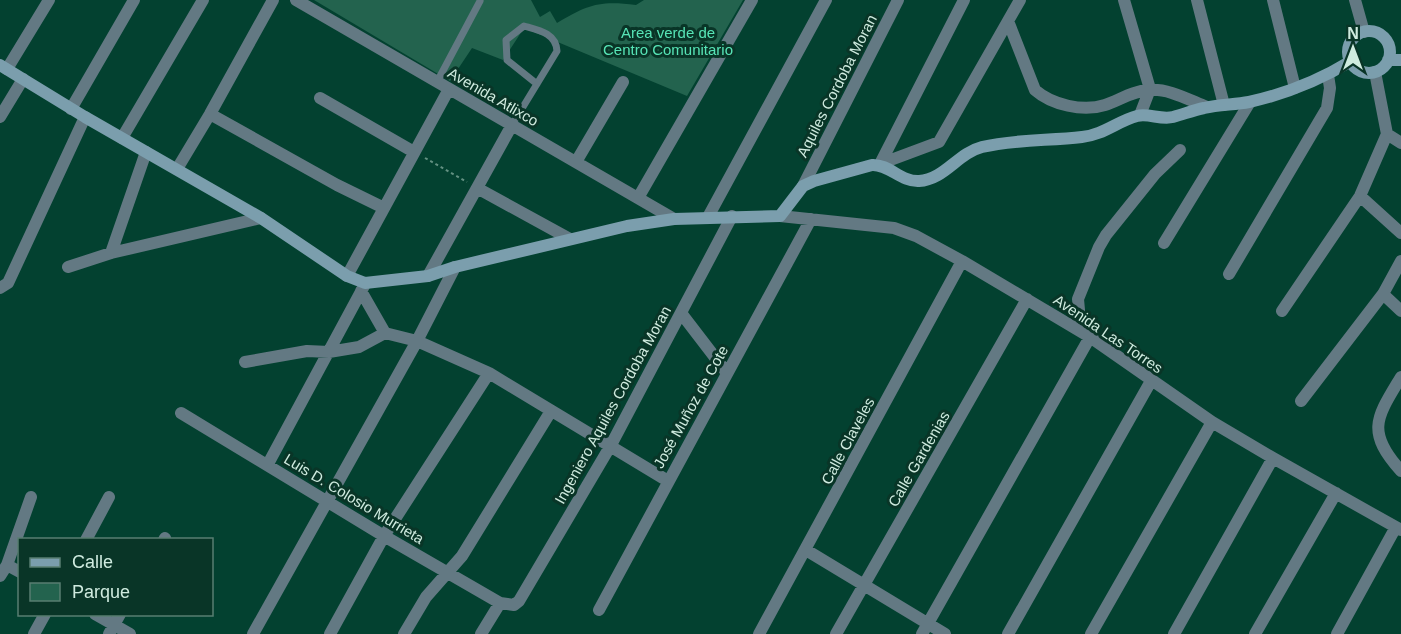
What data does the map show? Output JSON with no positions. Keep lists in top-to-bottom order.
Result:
{
  "streets": {
    "street": [
      "Aquiles Cordoba Moran",
      "Avenida Atlixco",
      "Avenida Las Torres",
      "Ingeniero Aquiles Cordoba Moran",
      "José Muñoz de Cote",
      "Calle Claveles",
      "Calle Gardenias",
      "Luis D. Colosio Murrieta"
    ]
  },
  "crossings": [
    ["Aquiles Cordoba Moran", "Avenida Las Torres"],
    ["Avenida Las Torres", "José Muñoz de Cote"],
    ["Avenida Las Torres", "Calle Claveles"],
    ["Avenida Las Torres", "Calle Gardenias"],
    ["Ingeniero Aquiles Cordoba Moran", "Luis D. Colosio Murrieta"]
  ],
  "parks": ["Area verde de Centro Comunitario"],
  "legend": ["Calle", "Parque"],
  "north": "top"
}
